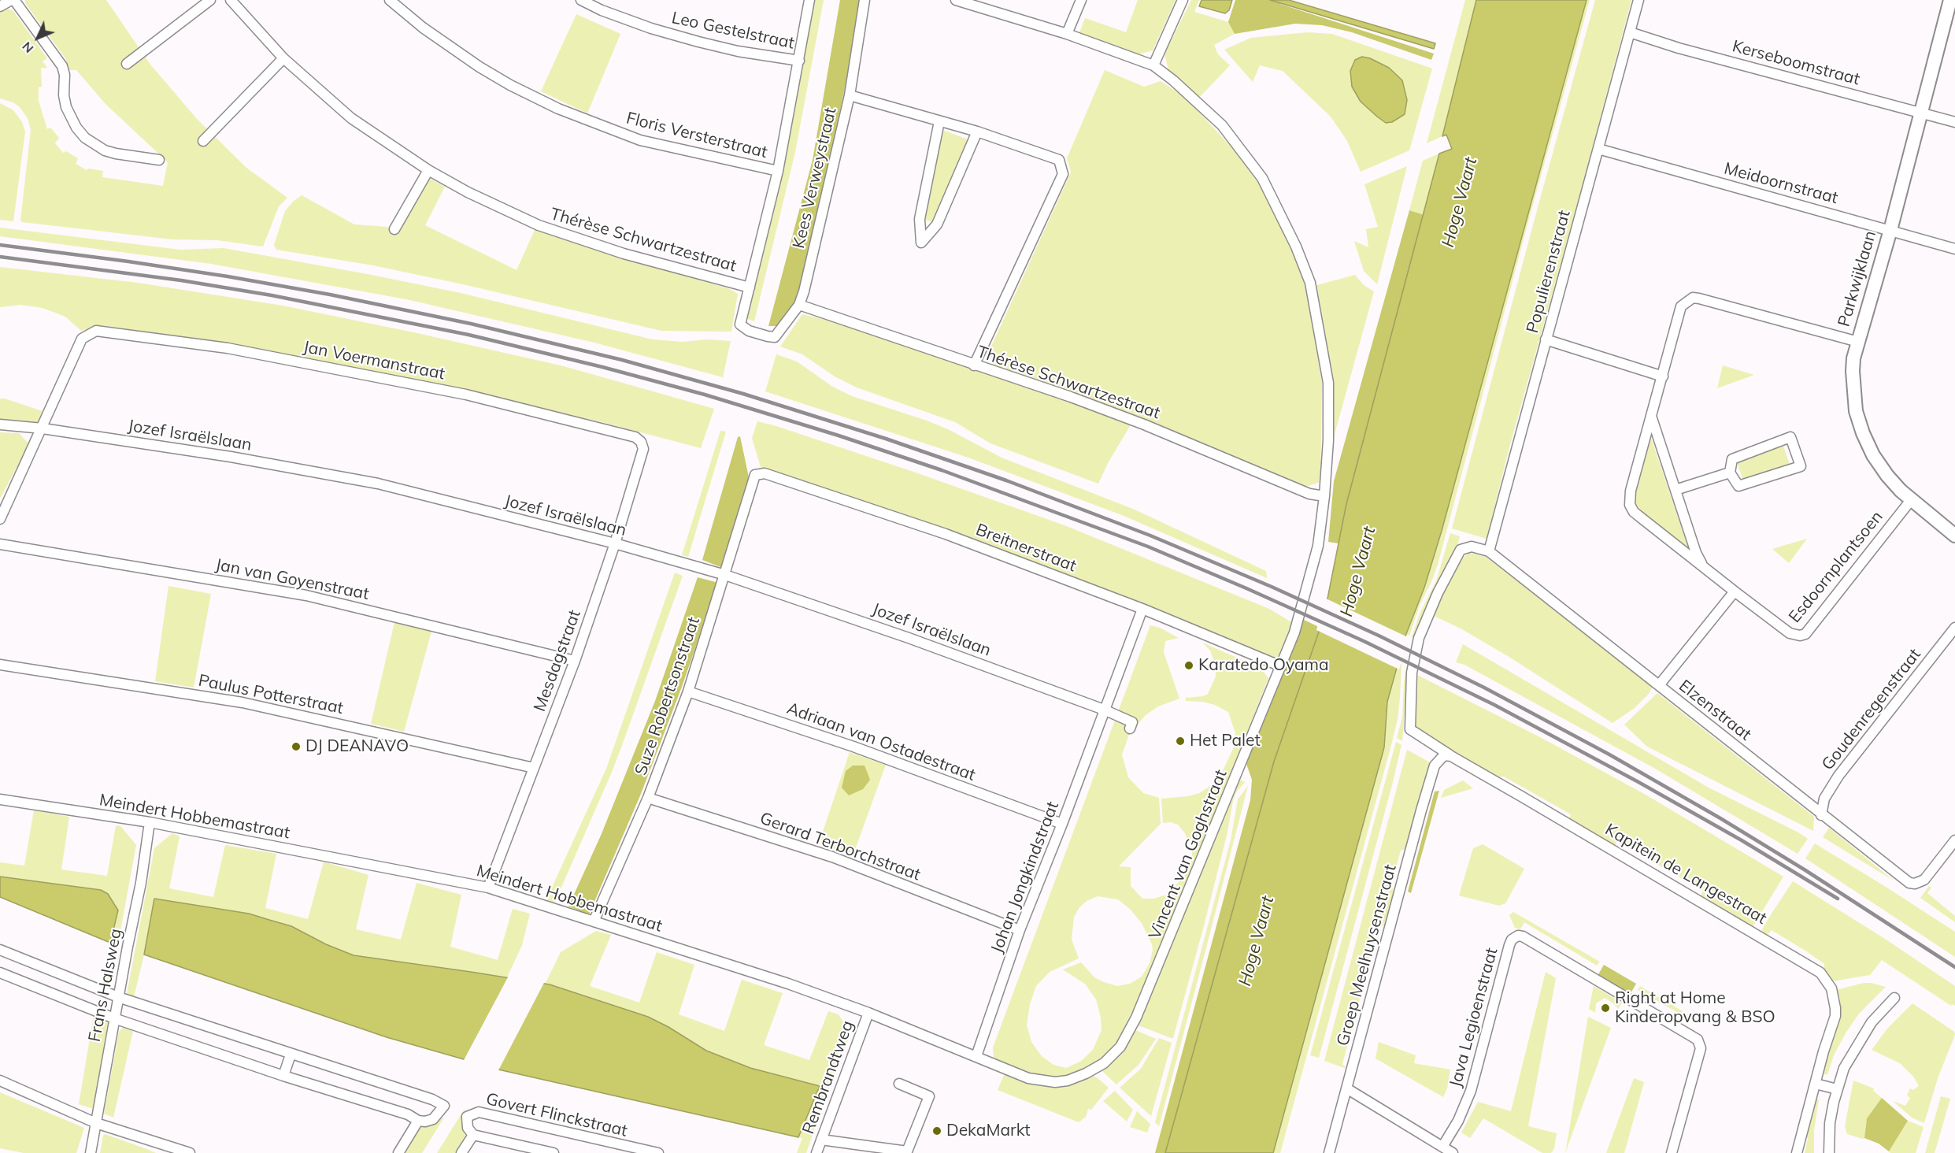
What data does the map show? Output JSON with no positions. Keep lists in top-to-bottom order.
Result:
{
  "streets": {
    "street": [
      "Leo Gestelstraat",
      "Kerseboomstraat",
      "Floris Versterstraat",
      "Kees Verweystraat",
      "Meidoornstraat",
      "Thérèse Schwartzestraat",
      "Populierenstraat",
      "Parkwijklaan",
      "Jan Voermanstraat",
      "Jozef Israëlslaan",
      "Breitnerstraat",
      "Esdoornplantsoen",
      "Jan van Goyenstraat",
      "Mesdagstraat",
      "Paulus Potterstraat",
      "Suze Robertsonstraat",
      "Goudenregenstraat",
      "Elzenstraat",
      "Adriaan van Ostadestraat",
      "Meindert Hobbemastraat",
      "Gerard Terborchstraat",
      "Vincent van Goghstraat",
      "Kapitein de Langestraat",
      "Johan Jongkindstraat",
      "Groep Meelhuysenstraat",
      "Frans Halsweg",
      "Java Legioenstraat",
      "Rembrandtweg",
      "Govert Flinckstraat"
    ]
  },
  "crossings": [
    ["Kerseboomstraat", "Populierenstraat"],
    ["Kerseboomstraat", "Parkwijklaan"],
    ["Kees Verweystraat", "Thérèse Schwartzestraat"],
    ["Meidoornstraat", "Populierenstraat"],
    ["Meidoornstraat", "Parkwijklaan"],
    ["Thérèse Schwartzestraat", "Vincent van Goghstraat"],
    ["Populierenstraat", "Elzenstraat"],
    ["Populierenstraat", "Kapitein de Langestraat"],
    ["Parkwijklaan", "Esdoornplantsoen"],
    ["Jan Voermanstraat", "Jozef Israëlslaan"],
    ["Jan Voermanstraat", "Mesdagstraat"],
    ["Jozef Israëlslaan", "Mesdagstraat"],
    ["Jozef Israëlslaan", "Suze Robertsonstraat"],
    ["Jozef Israëlslaan", "Johan Jongkindstraat"],
    ["Breitnerstraat", "Suze Robertsonstraat"],
    ["Breitnerstraat", "Vincent van Goghstraat"],
    ["Breitnerstraat", "Johan Jongkindstraat"],
    ["Jan van Goyenstraat", "Mesdagstraat"],
    ["Mesdagstraat", "Paulus Potterstraat"],
    ["Mesdagstraat", "Meindert Hobbemastraat"],
    ["Suze Robertsonstraat", "Adriaan van Ostadestraat"],
    ["Suze Robertsonstraat", "Meindert Hobbemastraat"],
    ["Suze Robertsonstraat", "Gerard Terborchstraat"],
    ["Goudenregenstraat", "Elzenstraat"],
    ["Elzenstraat", "Kapitein de Langestraat"],
    ["Adriaan van Ostadestraat", "Johan Jongkindstraat"],
    ["Meindert Hobbemastraat", "Vincent van Goghstraat"],
    ["Meindert Hobbemastraat", "Johan Jongkindstraat"],
    ["Meindert Hobbemastraat", "Frans Halsweg"],
    ["Meindert Hobbemastraat", "Rembrandtweg"],
    ["Gerard Terborchstraat", "Johan Jongkindstraat"],
    ["Vincent van Goghstraat", "Johan Jongkindstraat"],
    ["Kapitein de Langestraat", "Groep Meelhuysenstraat"]
  ],
  "water": ["Hoge Vaart"],
  "places": [
    "Karatedo Oyama",
    "Het Palet",
    "DJ DEANAVO",
    "Right at Home Kinderopvang & BSO",
    "DekaMarkt"
  ],
  "north": "bottom left"
}
